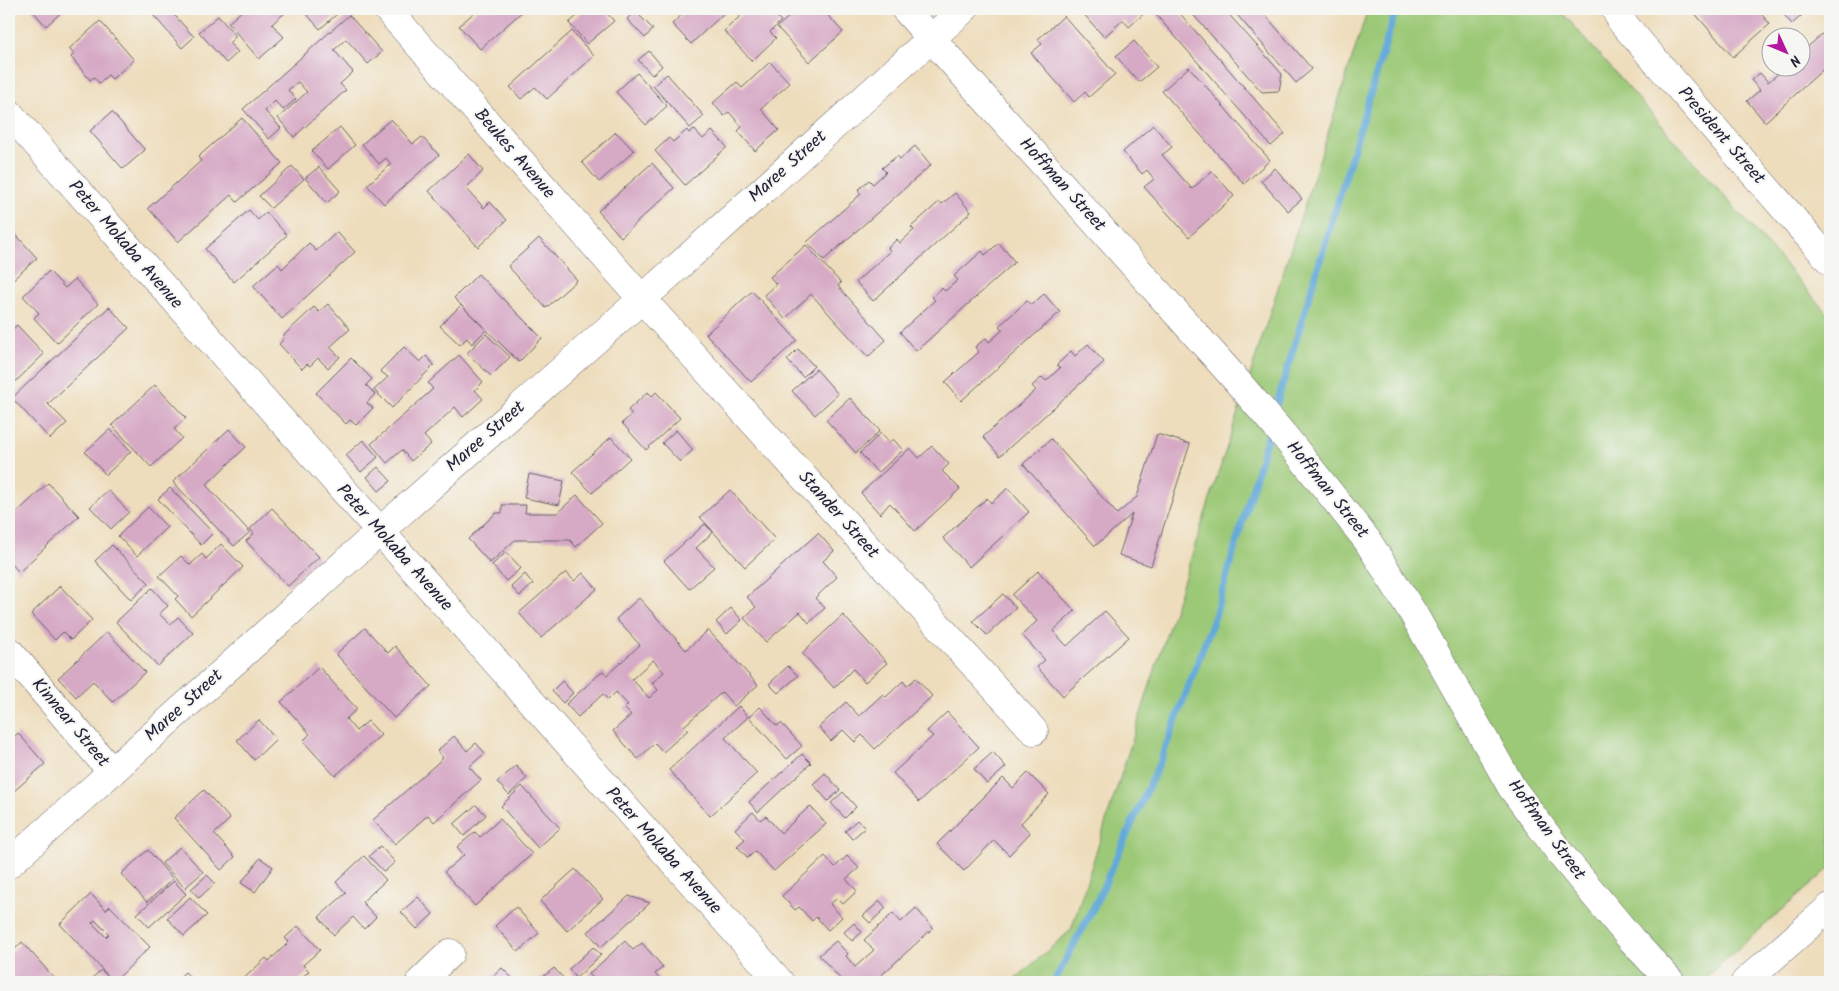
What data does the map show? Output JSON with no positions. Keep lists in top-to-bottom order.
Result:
{
  "streets": {
    "street": [
      "President Street",
      "Beukes Avenue",
      "Maree Street",
      "Hoffman Street",
      "Peter Mokaba Avenue",
      "Stander Street",
      "Kinnear Street"
    ]
  },
  "crossings": [
    ["Beukes Avenue", "Maree Street"],
    ["Beukes Avenue", "Stander Street"],
    ["Maree Street", "Hoffman Street"],
    ["Maree Street", "Peter Mokaba Avenue"],
    ["Maree Street", "Stander Street"],
    ["Maree Street", "Kinnear Street"]
  ],
  "north": "bottom right"
}
